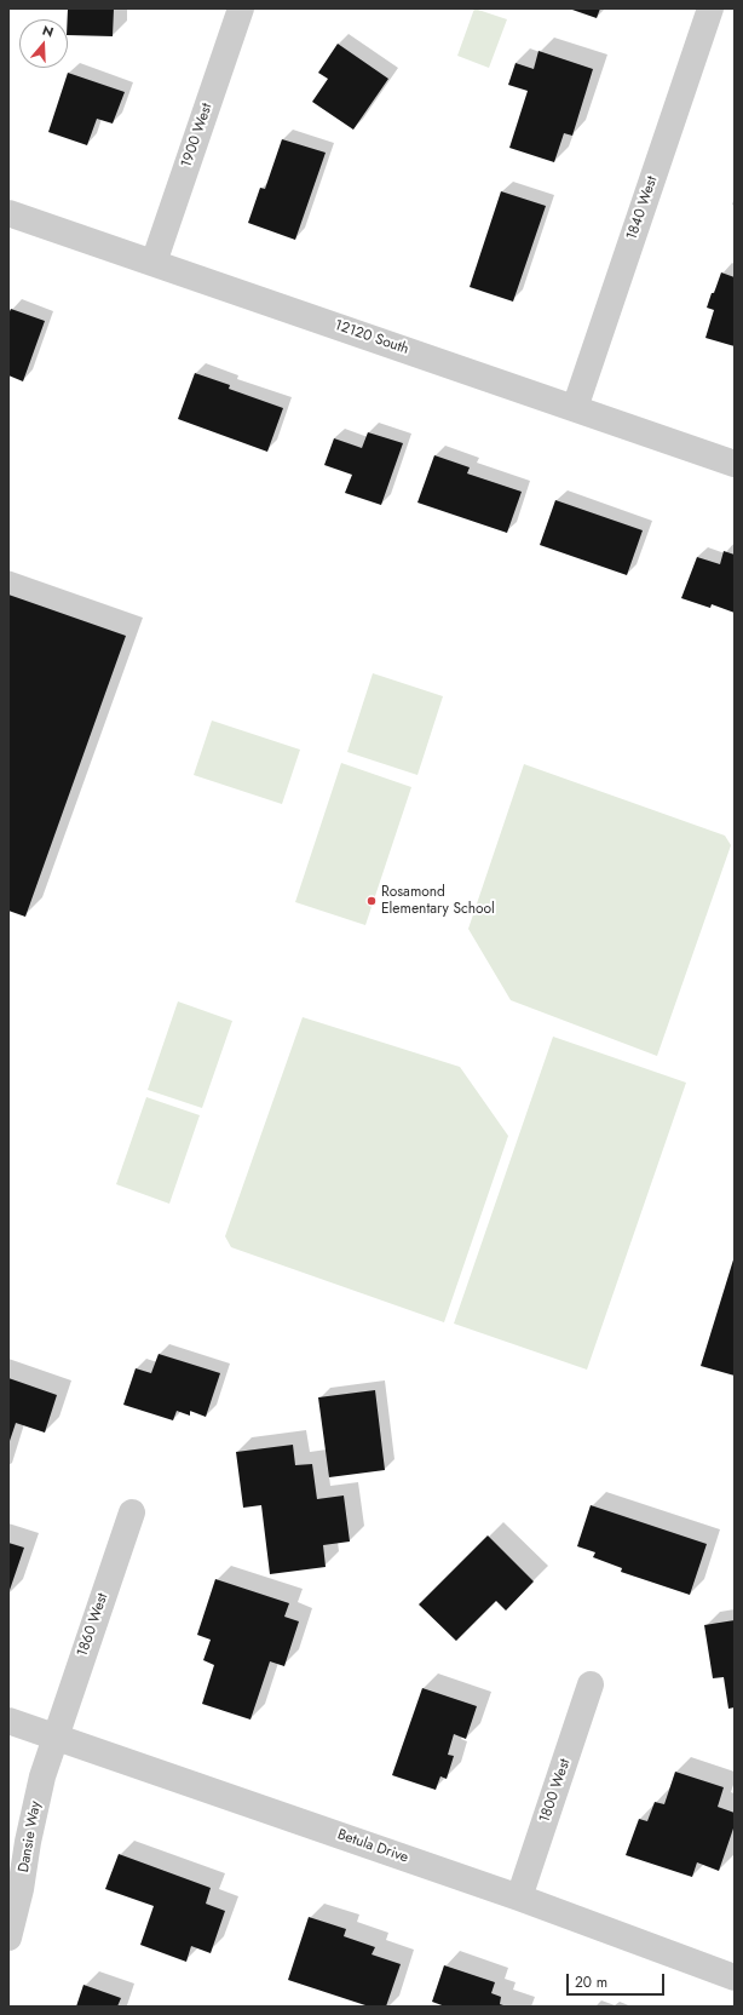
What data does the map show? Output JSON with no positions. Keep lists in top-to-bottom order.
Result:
{
  "streets": {
    "street": [
      "1900 West",
      "1840 West",
      "12120 South",
      "1860 West",
      "1800 West",
      "Dansie Way",
      "Betula Drive"
    ]
  },
  "crossings": [
    ["1900 West", "12120 South"],
    ["1840 West", "12120 South"],
    ["1860 West", "Dansie Way"],
    ["1860 West", "Betula Drive"],
    ["1800 West", "Betula Drive"],
    ["Dansie Way", "Betula Drive"]
  ],
  "places": ["Rosamond Elementary School"],
  "scale_bar": "20 m",
  "north": "top"
}
